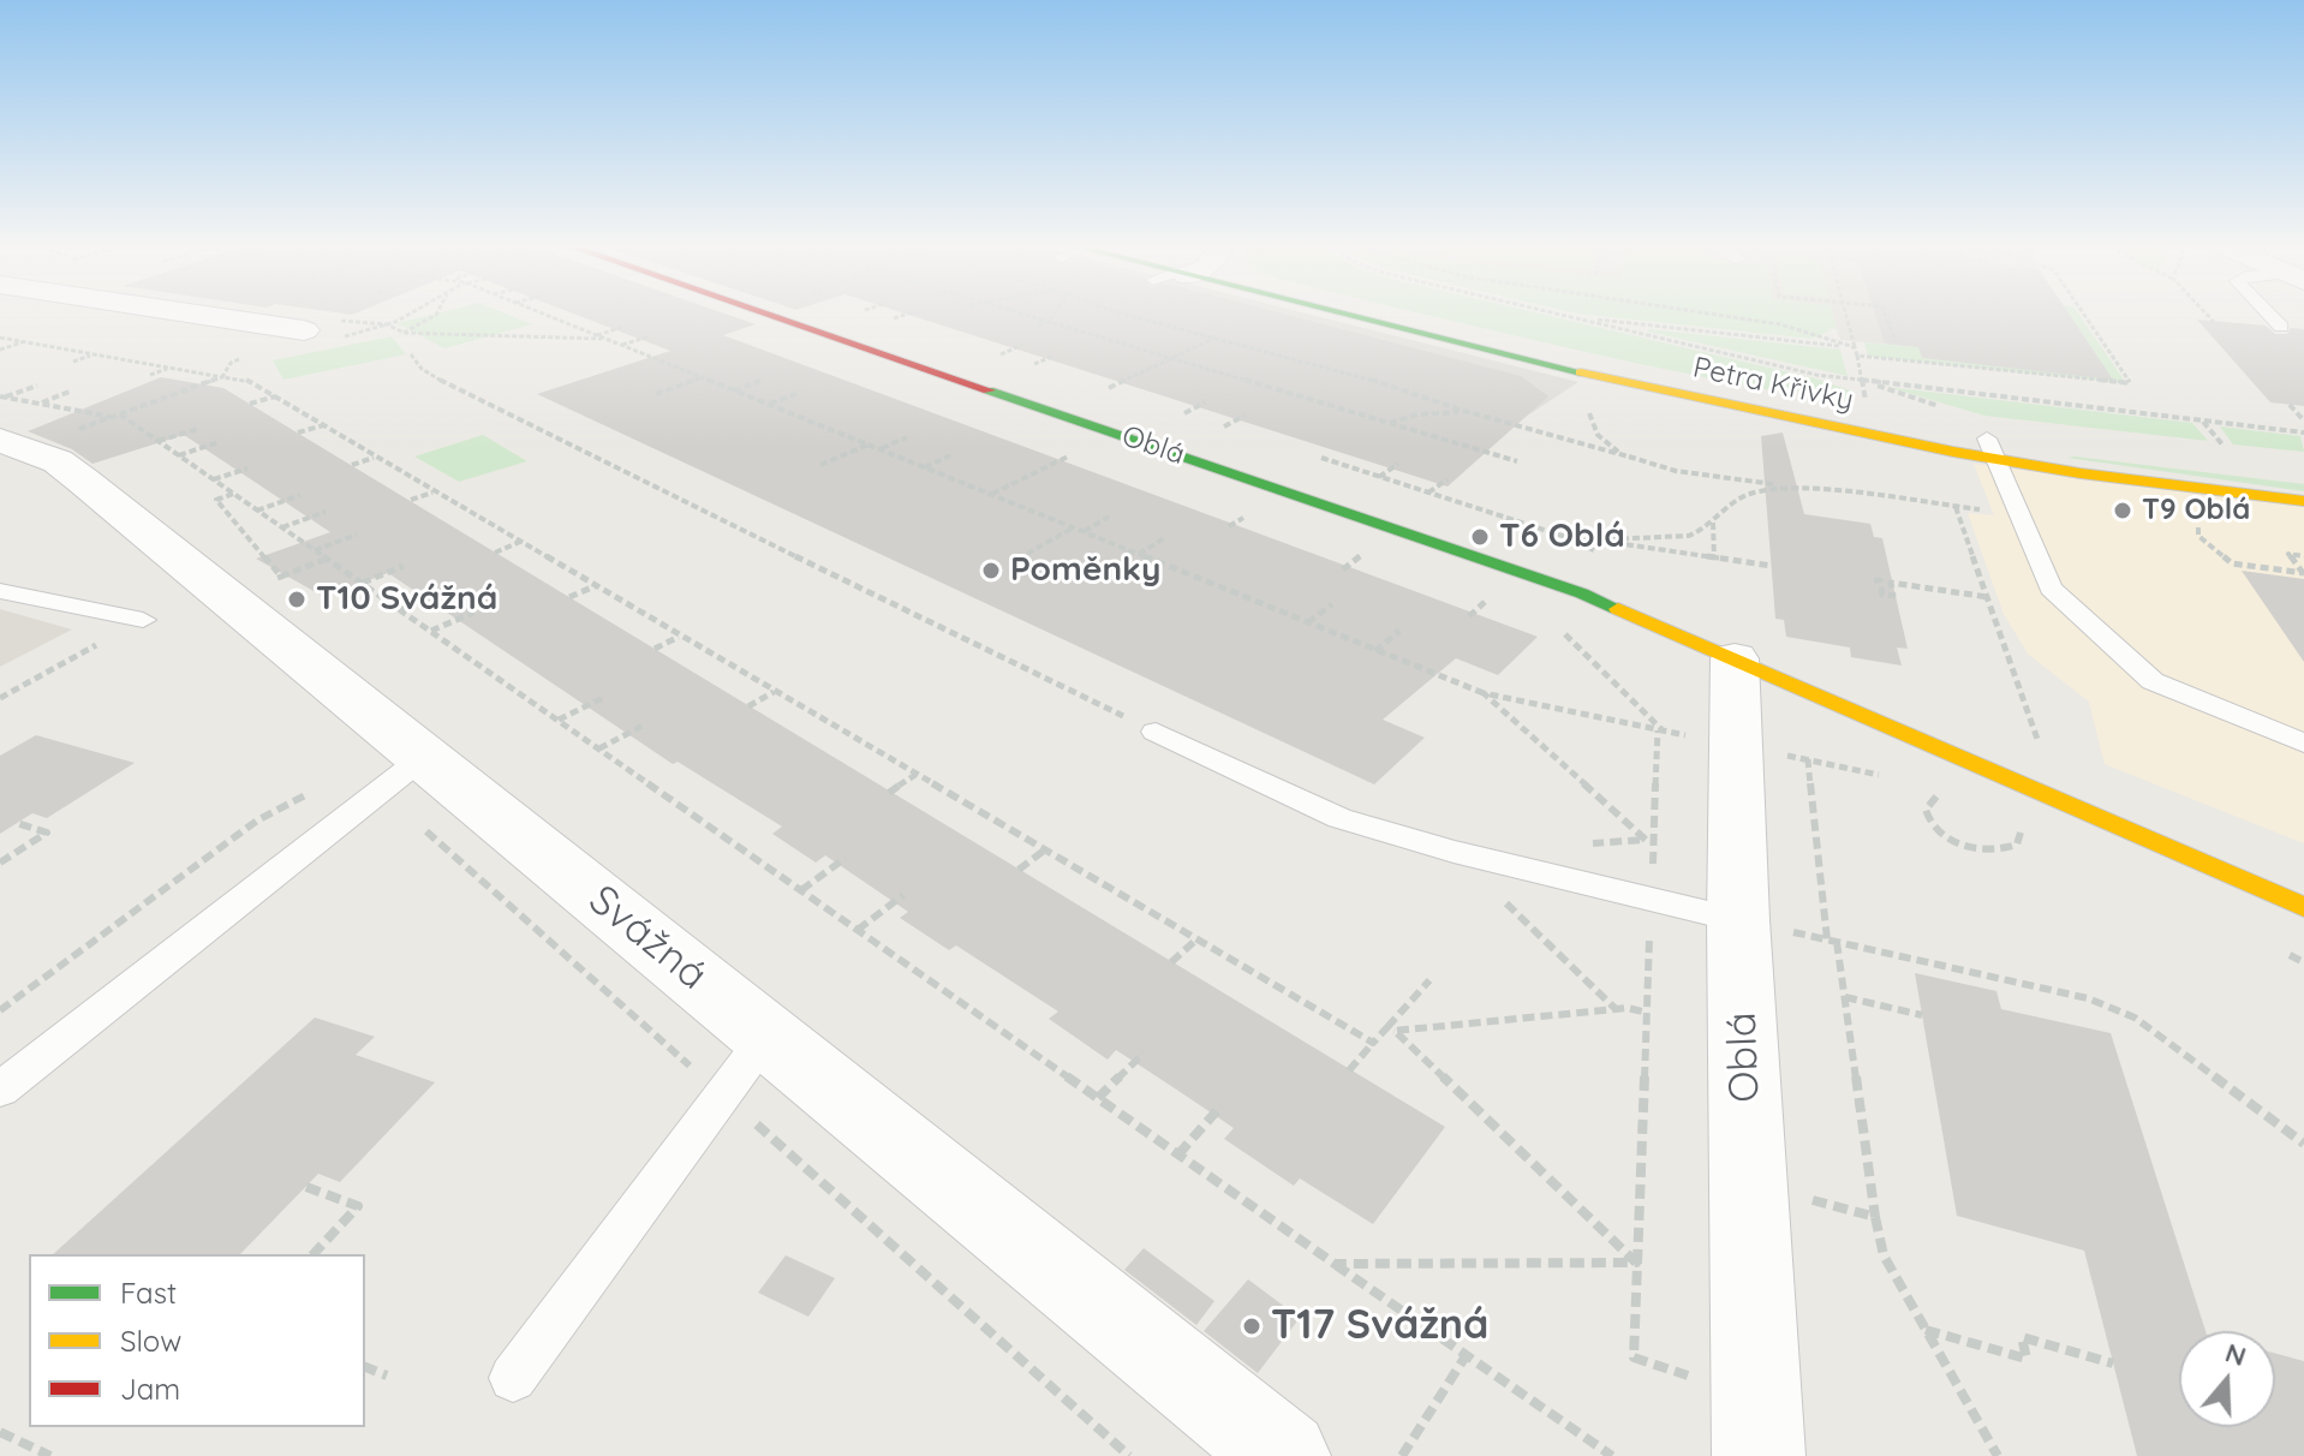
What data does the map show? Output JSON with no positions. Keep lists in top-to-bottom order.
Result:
{
  "streets": {
    "street": ["Petra Křivky", "Oblá", "Svážná"]
  },
  "places": [
    "T9 Oblá",
    "T6 Oblá",
    "Poměnky",
    "T10 Svážná",
    "T17 Svážná"
  ],
  "legend": ["Fast", "Slow", "Jam"],
  "north": "top"
}
